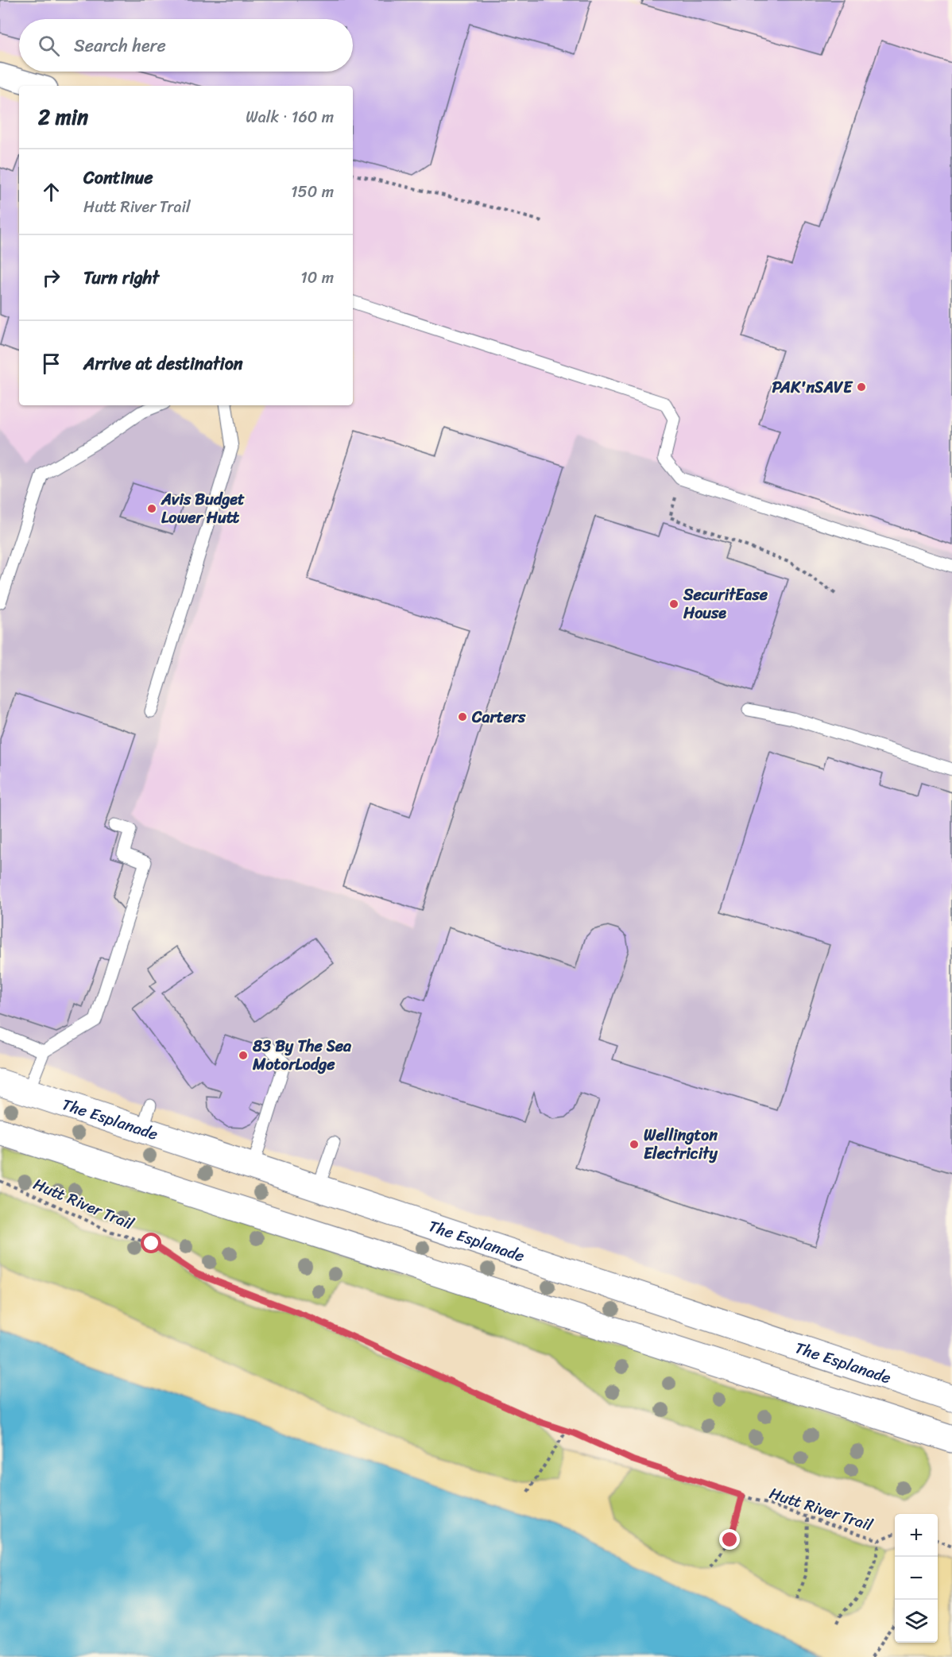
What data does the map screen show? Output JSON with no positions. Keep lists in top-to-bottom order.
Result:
{
  "streets": {
    "main road": ["The Esplanade"],
    "path": ["Hutt River Trail"]
  },
  "places": [
    "PAK'nSAVE",
    "Avis Budget Lower Hutt",
    "SecuritEase House",
    "Carters",
    "83 By The Sea MotorLodge",
    "Wellington Electricity"
  ],
  "page": {
    "search": "Search here",
    "heading": ["2 min", "Walk · 160 m"],
    "list": [
      ["Continue", "Hutt River Trail", "150 m"],
      ["Turn right", "10 m"],
      "Arrive at destination"
    ],
    "map_buttons": ["+", "−"]
  }
}
